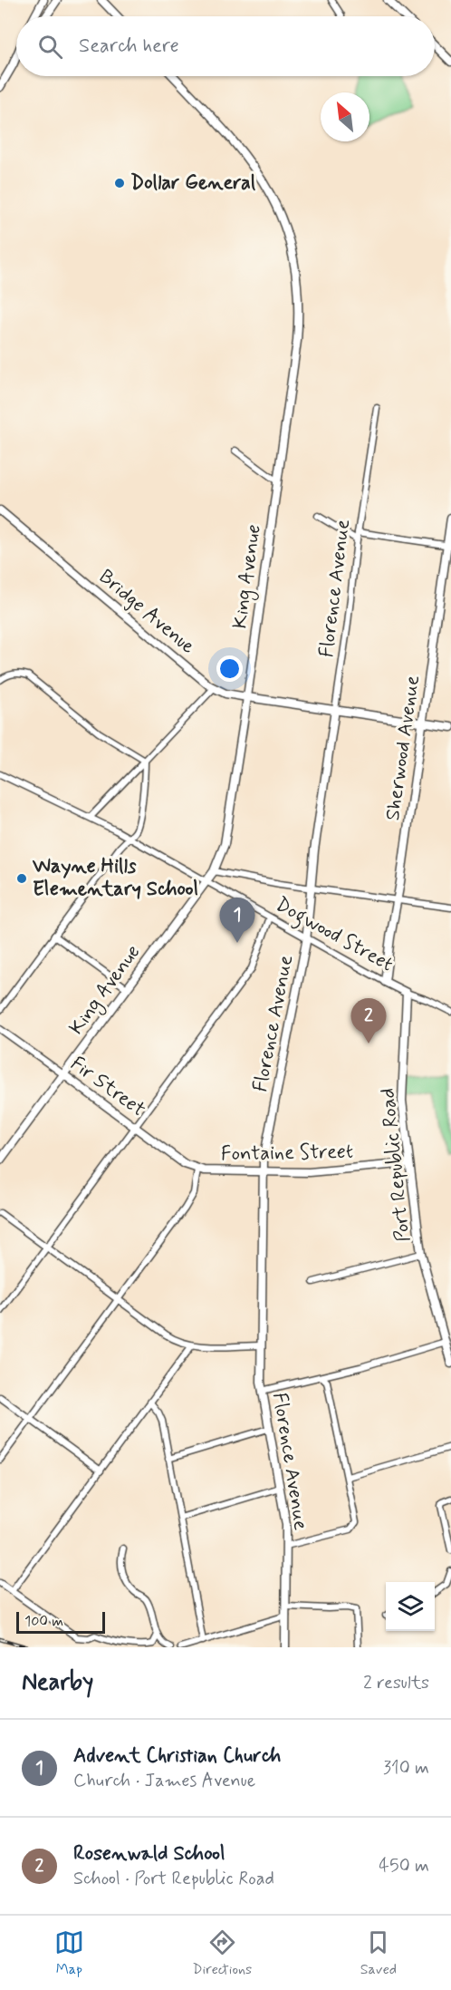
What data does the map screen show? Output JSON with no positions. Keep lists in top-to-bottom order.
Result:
{
  "streets": {
    "street": [
      "King Avenue",
      "Florence Avenue",
      "Bridge Avenue",
      "Sherwood Avenue",
      "Dogwood Street",
      "Fir Street",
      "Fontaine Street",
      "Port Republic Road"
    ]
  },
  "crossings": [
    ["King Avenue", "Bridge Avenue"],
    ["King Avenue", "Dogwood Street"],
    ["King Avenue", "Fir Street"],
    ["Florence Avenue", "Bridge Avenue"],
    ["Florence Avenue", "Dogwood Street"],
    ["Florence Avenue", "Fontaine Street"],
    ["Bridge Avenue", "Sherwood Avenue"],
    ["Sherwood Avenue", "Dogwood Street"],
    ["Dogwood Street", "Port Republic Road"],
    ["Fir Street", "Fontaine Street"],
    ["Fontaine Street", "Port Republic Road"]
  ],
  "places": ["Dollar General", "Wayne Hills Elementary School"],
  "scale_bar": "100 m",
  "north": "top left",
  "page": {
    "search": "Search here",
    "pins": ["1", "2"],
    "scale": "100 m",
    "heading": ["Nearby", "2 results"],
    "list": [
      {
        "mark": "1",
        "name": "Advent Christian Church",
        "note": "Church · James Avenue",
        "value": "310 m"
      },
      {
        "mark": "2",
        "name": "Rosenwald School",
        "note": "School · Port Republic Road",
        "value": "450 m"
      }
    ],
    "nav": ["Map", "Directions", "Saved"]
  }
}
